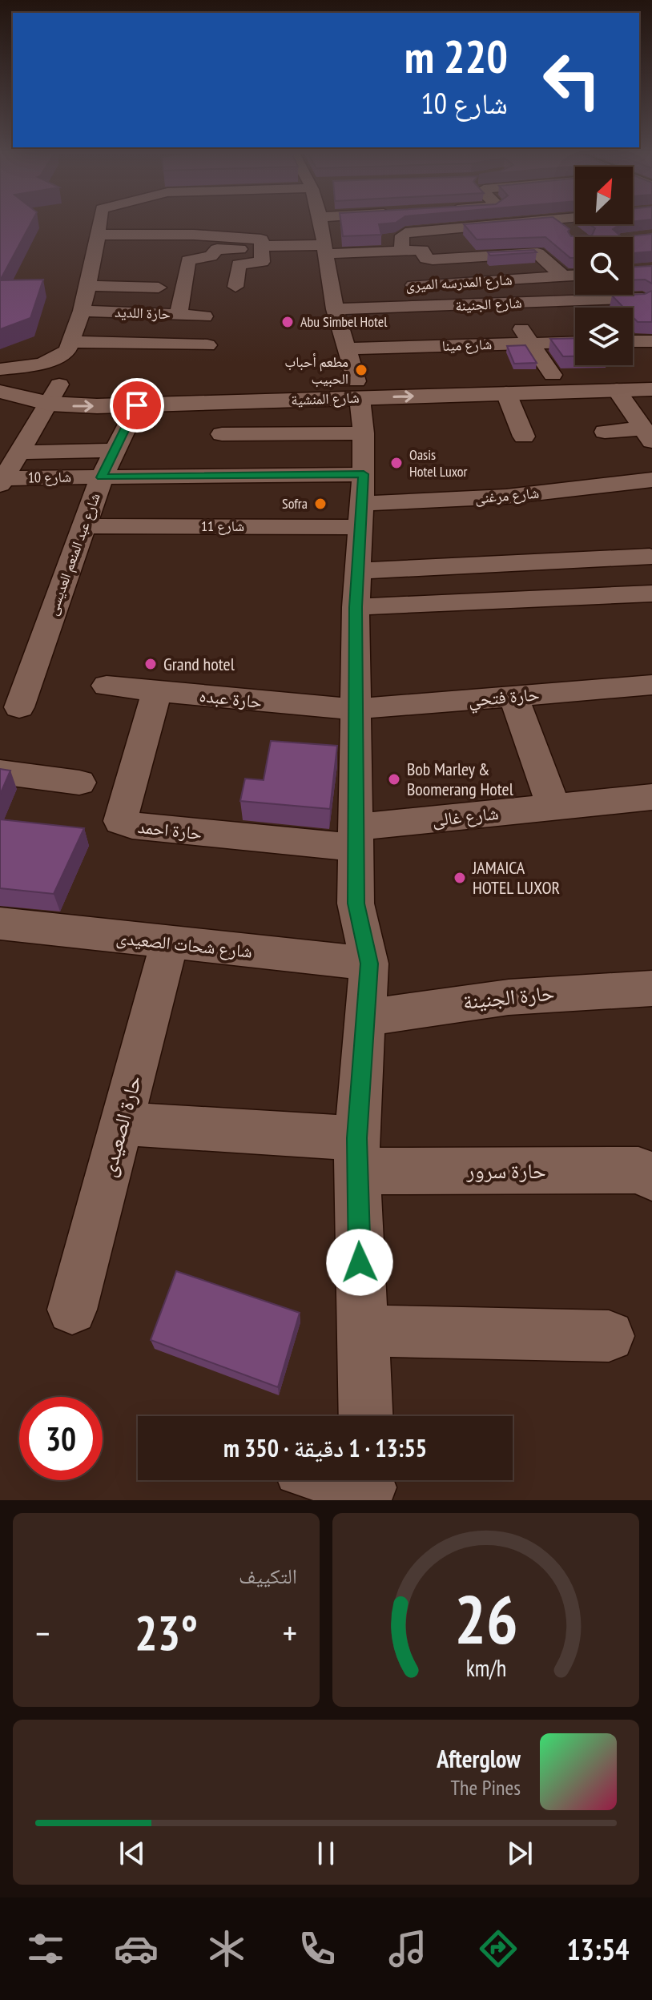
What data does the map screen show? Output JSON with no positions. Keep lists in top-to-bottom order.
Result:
{
  "streets": {
    "main road": ["شارع المنشية"],
    "street": [
      "شارع المدرسه الميرى",
      "شارع الجنينة",
      "حارة اللديد",
      "شارع مينا",
      "شارع 10",
      "شارع مرغنى",
      "شارع 11",
      "شارع عبد المنعم العديسى",
      "حارة فتحي",
      "حارة عبده",
      "شارع غالى",
      "حارة احمد",
      "شارع شحات الصعيدى",
      "حارة الجنينة",
      "حارة الصعيدى",
      "حارة سرور"
    ]
  },
  "crossings": [
    ["شارع المنشية", "شارع عبد المنعم العديسى"],
    ["شارع 10", "شارع مرغنى"],
    ["شارع 10", "شارع 11"],
    ["شارع 10", "شارع عبد المنعم العديسى"],
    ["شارع مرغنى", "شارع 11"],
    ["شارع 11", "شارع عبد المنعم العديسى"],
    ["حارة فتحي", "حارة عبده"],
    ["حارة عبده", "حارة احمد"],
    ["شارع غالى", "حارة احمد"],
    ["شارع شحات الصعيدى", "حارة الصعيدى"],
    ["حارة الصعيدى", "حارة سرور"]
  ],
  "places": [
    "Abu Simbel Hotel",
    "مطعم أحباب الحبيب",
    "Oasis Hotel Luxor",
    "Sofra",
    "Grand hotel",
    "Bob Marley & Boomerang Hotel",
    "JAMAICA HOTEL LUXOR"
  ],
  "north": "top right",
  "page": {
    "turn": ["220 m", "شارع 10"],
    "limit": "30",
    "trip": "13:55 · 1 دقيقة · 350 m",
    "tile": "التكييف",
    "heat": ["−", "23°", "+"],
    "song": ["Afterglow", "The Pines"],
    "tabs": "13:54",
    "gauge": ["26", "km/h"]
  }
}
